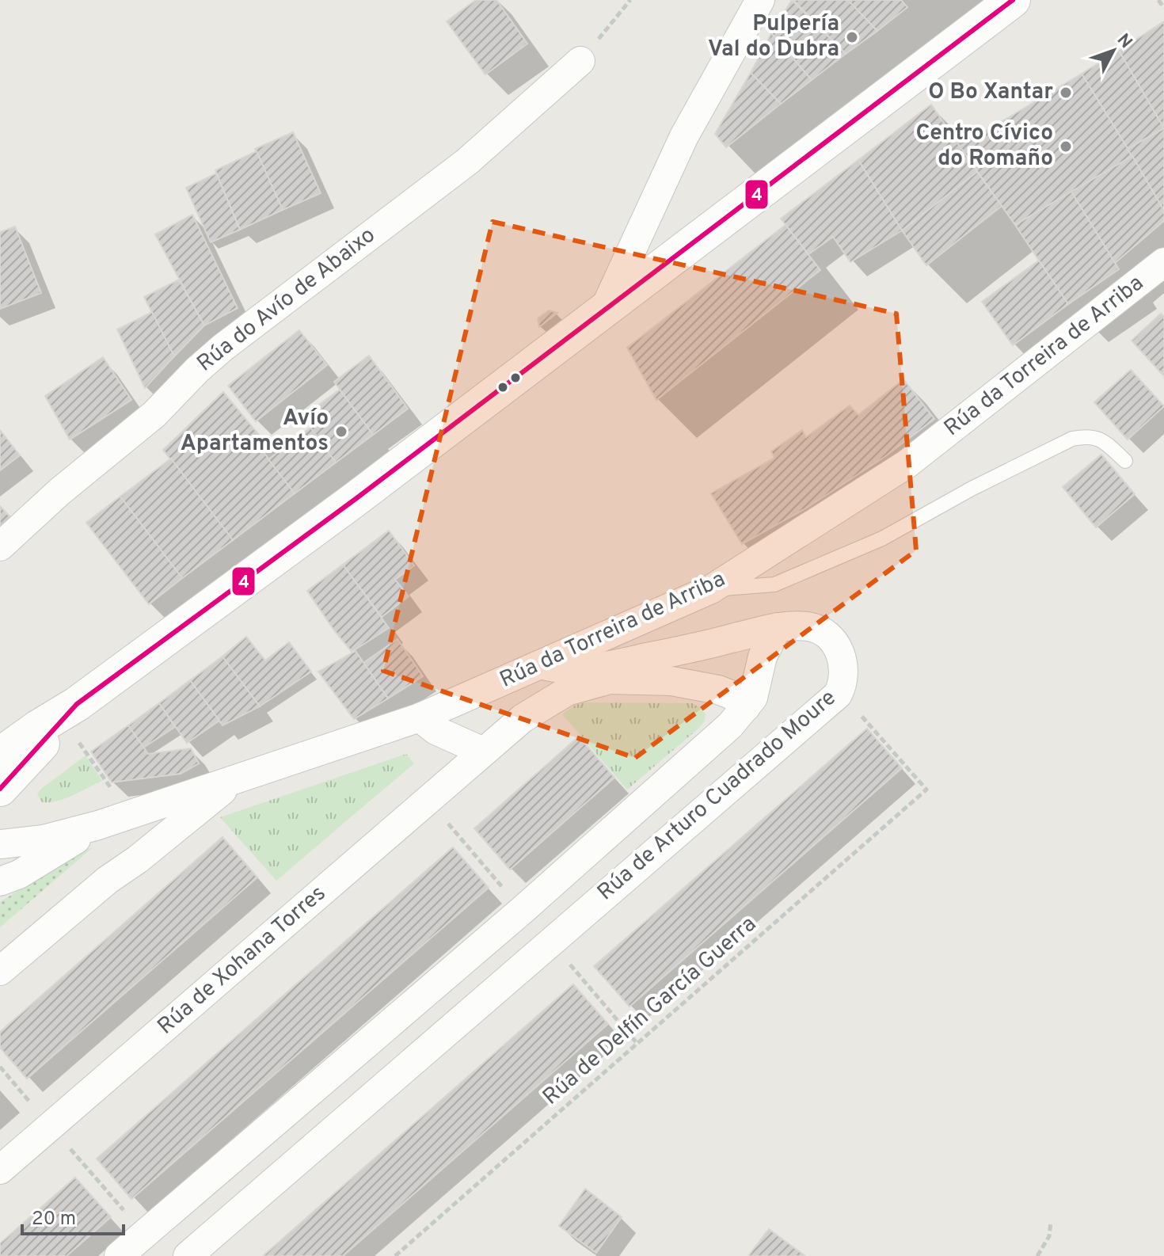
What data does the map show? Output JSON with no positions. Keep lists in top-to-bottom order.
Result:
{
  "streets": {
    "street": [
      "Rúa do Avío de Abaixo",
      "Rúa da Torreira de Arriba",
      "Rúa de Arturo Cuadrado Moure",
      "Rúa de Xohana Torres"
    ],
    "path": ["Rúa de Delfín García Guerra"]
  },
  "crossings": [
    ["Rúa de Arturo Cuadrado Moure", "Rúa de Xohana Torres"],
    ["Rúa de Arturo Cuadrado Moure", "Rúa de Delfín García Guerra"]
  ],
  "places": [
    "Pulpería Val do Dubra",
    "O Bo Xantar",
    "Centro Cívico do Romaño",
    "Avío Apartamentos"
  ],
  "lines": ["transit line 4"],
  "scale_bar": "20 m",
  "north": "top right"
}
